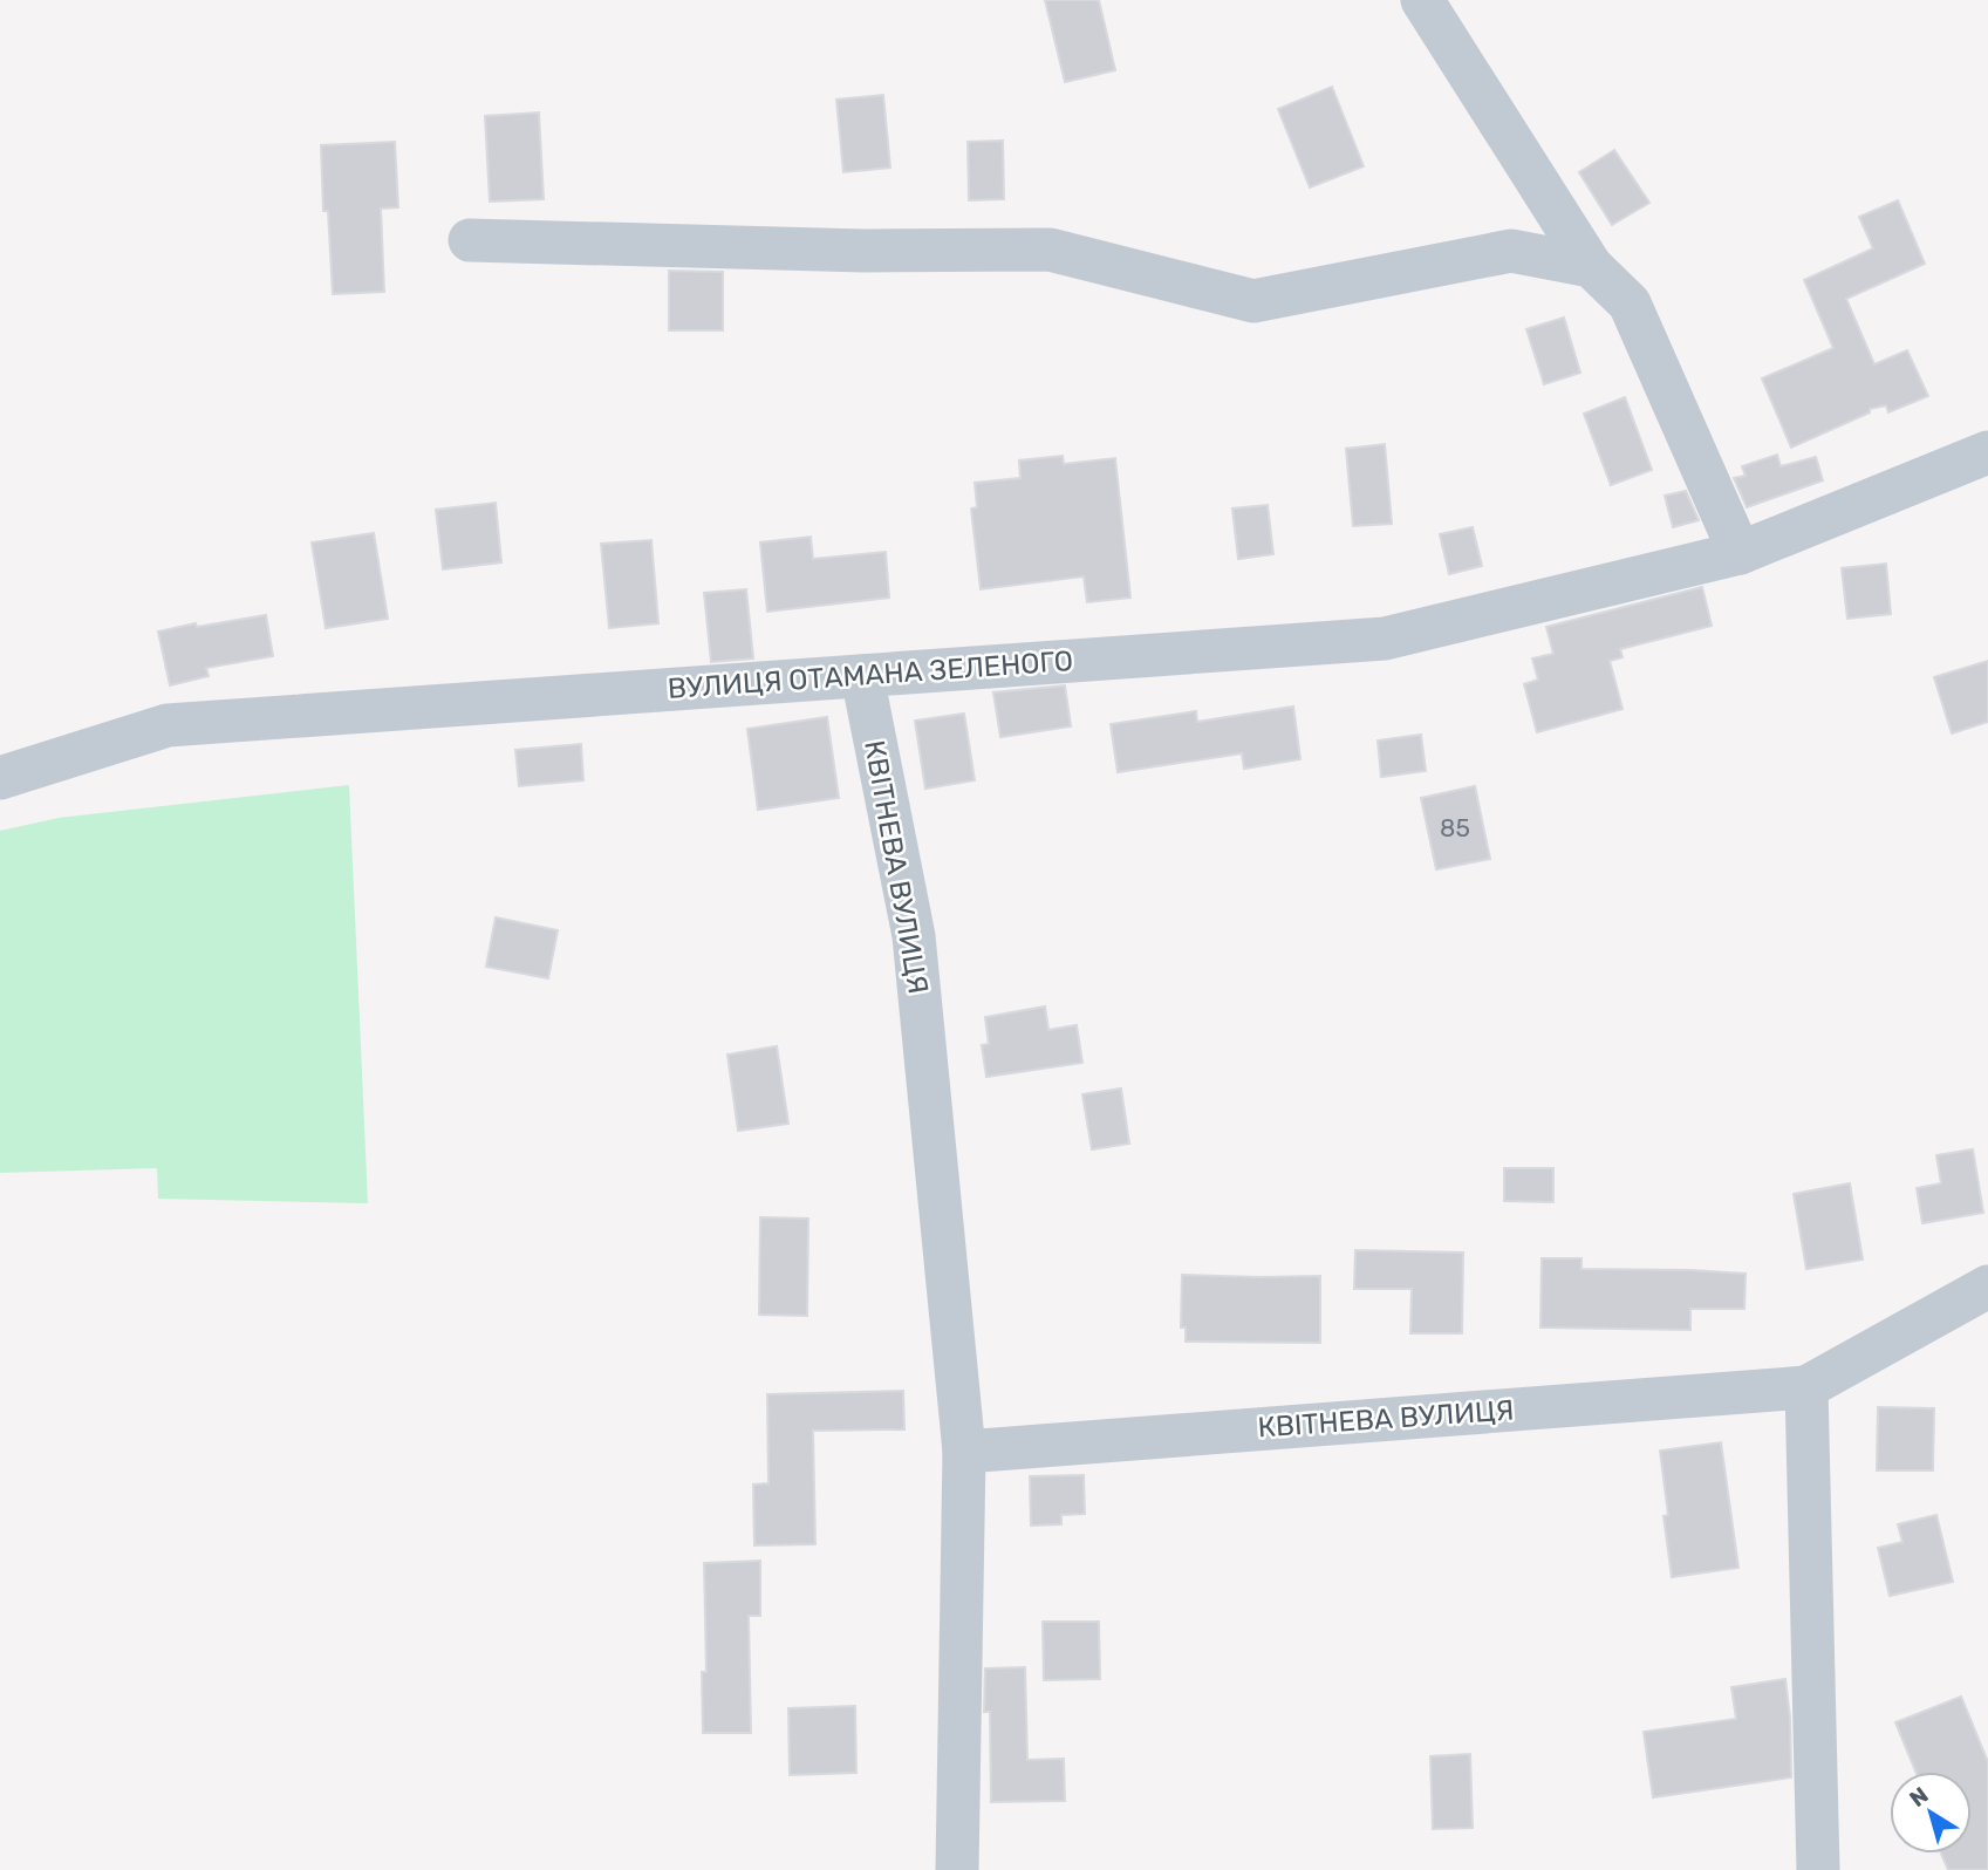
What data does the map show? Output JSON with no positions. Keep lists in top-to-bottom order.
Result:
{
  "streets": {
    "street": ["ВУЛИЦЯ ОТАМАНА ЗЕЛЕНОГО", "КВІТНЕВА ВУЛИЦЯ"]
  },
  "crossings": [
    ["ВУЛИЦЯ ОТАМАНА ЗЕЛЕНОГО", "КВІТНЕВА ВУЛИЦЯ"]
  ],
  "house_numbers": ["85"],
  "north": "top left"
}
